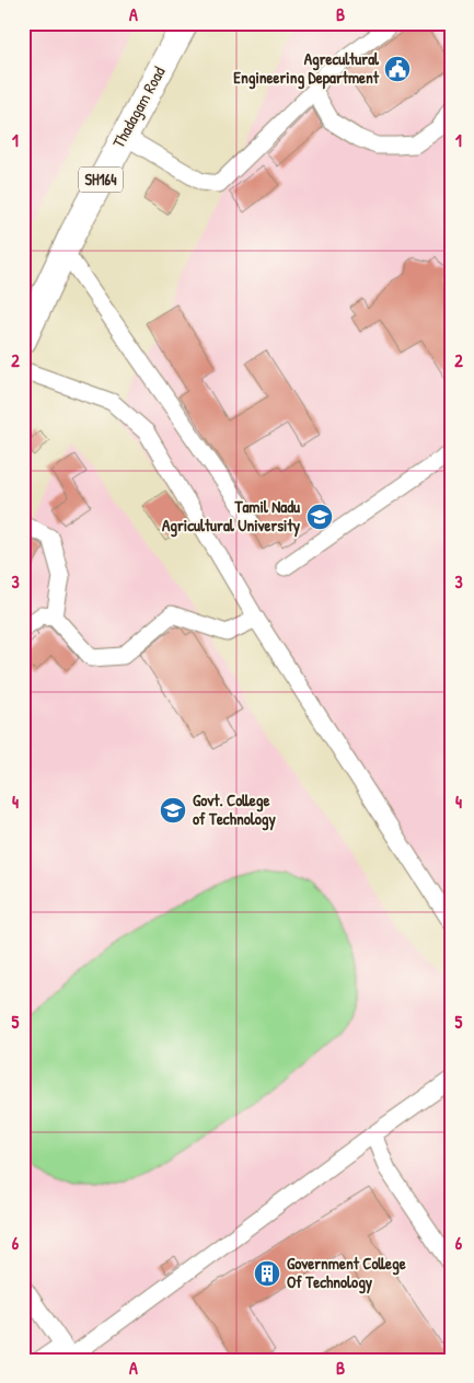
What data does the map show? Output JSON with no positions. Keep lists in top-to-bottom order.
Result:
{
  "streets": {
    "main road": ["Thadagam Road", "SH164"]
  },
  "places": {
    "public building": ["Agrecultural Engineering Department"],
    "school or university": ["Tamil Nadu Agricultural University", "Govt. College of Technology"],
    "building": ["Government College Of Technology"]
  },
  "grid": {
    "columns": ["A", "B"],
    "rows": [
      "1",
      "2",
      "3",
      "4",
      "5",
      "6"
    ]
  }
}
